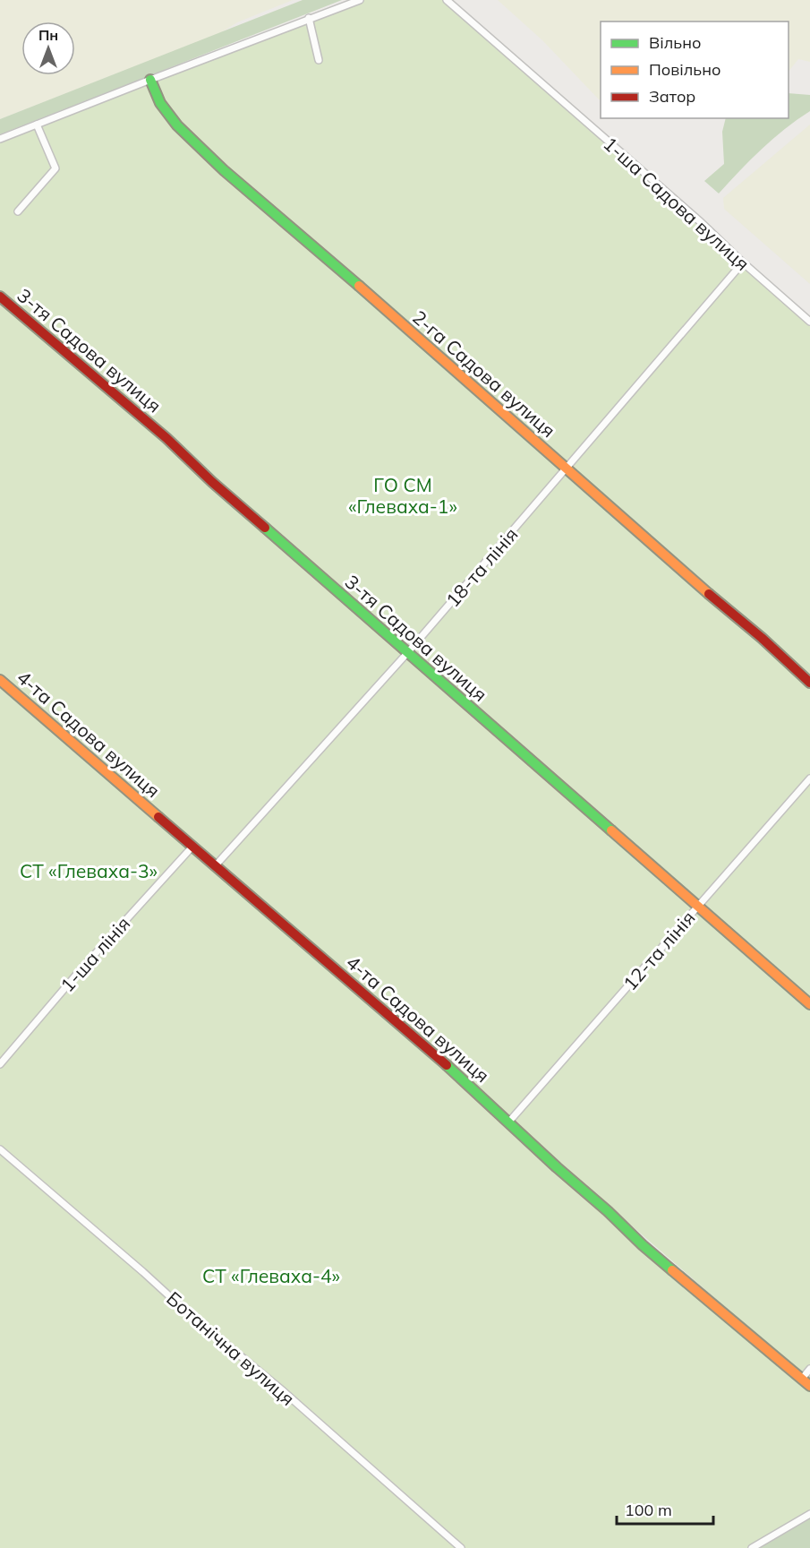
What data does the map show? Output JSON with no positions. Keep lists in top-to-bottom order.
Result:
{
  "streets": {
    "street": [
      "1-ша Садова вулиця",
      "3-тя Садова вулиця",
      "2-га Садова вулиця",
      "18-та лінія",
      "4-та Садова вулиця",
      "12-та лінія",
      "1-ша лінія",
      "Ботанічна вулиця"
    ]
  },
  "crossings": [
    ["1-ша Садова вулиця", "18-та лінія"],
    ["3-тя Садова вулиця", "18-та лінія"],
    ["3-тя Садова вулиця", "12-та лінія"],
    ["2-га Садова вулиця", "18-та лінія"],
    ["18-та лінія", "4-та Садова вулиця"],
    ["4-та Садова вулиця", "12-та лінія"],
    ["4-та Садова вулиця", "1-ша лінія"]
  ],
  "parks": ["ГО СМ «Глеваха-1»", "СТ «Глеваха-3»", "СТ «Глеваха-4»"],
  "legend": ["Вільно", "Повільно", "Затор"],
  "scale_bar": "100 m",
  "north": "top"
}
